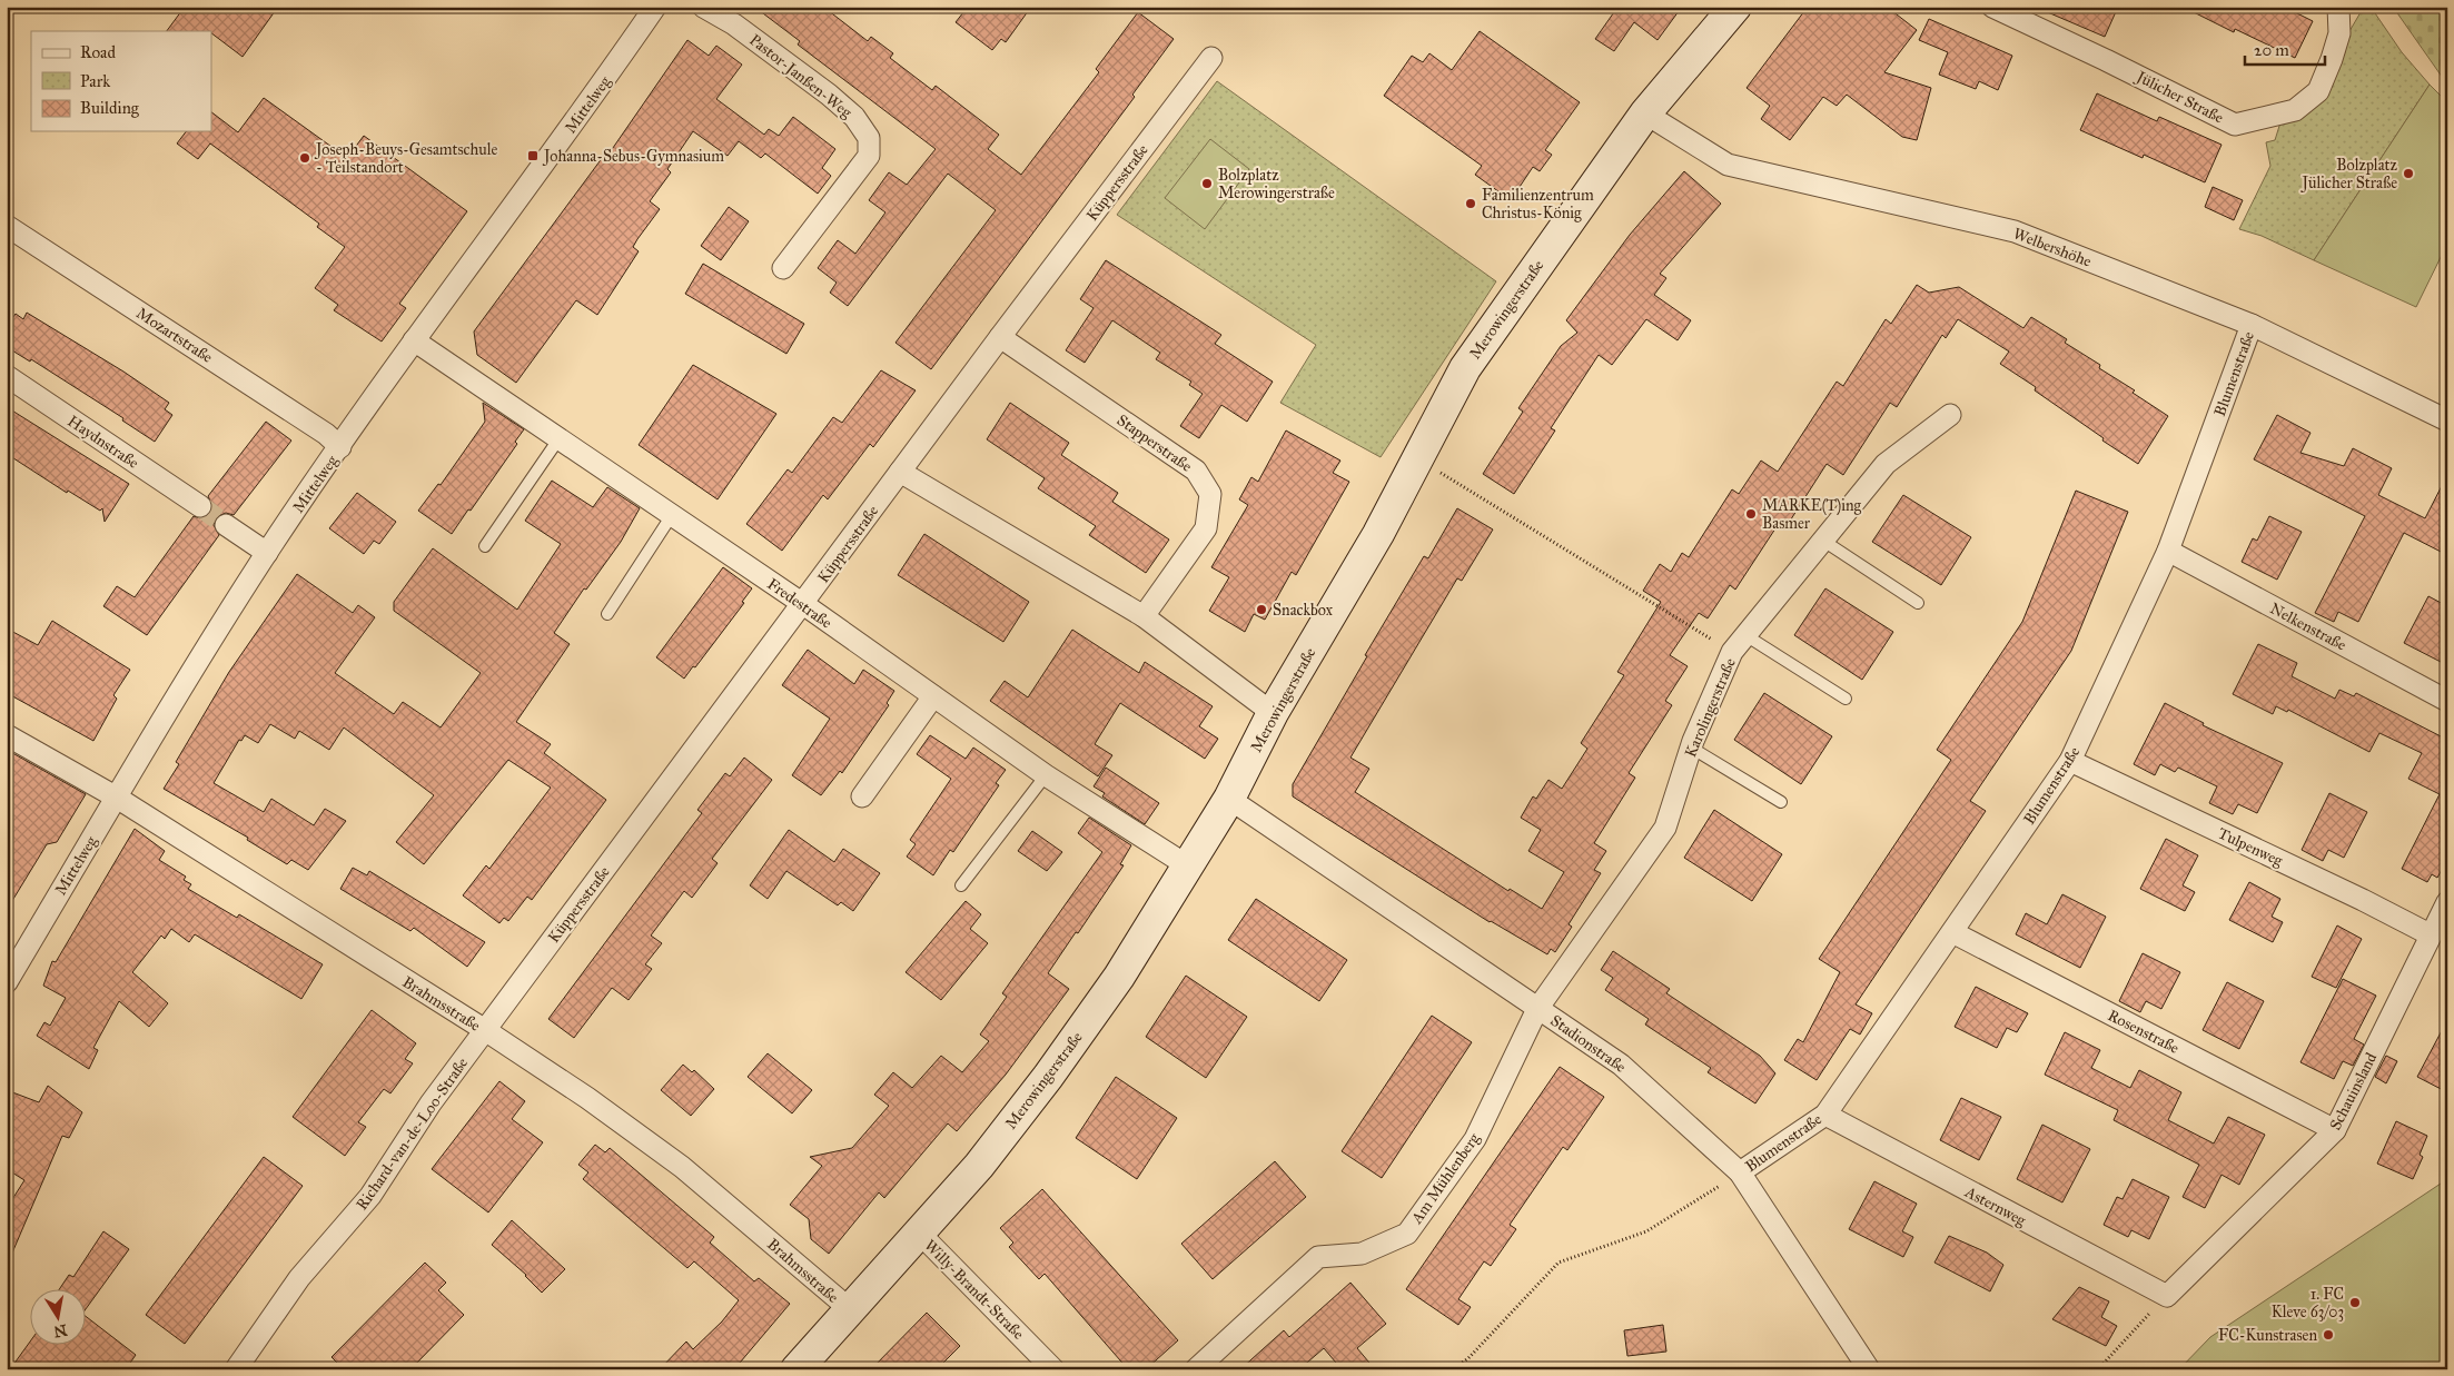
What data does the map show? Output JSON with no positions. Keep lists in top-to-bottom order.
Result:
{
  "streets": {
    "street": [
      "Pastor-Janßen-Weg",
      "Jülicher Straße",
      "Mittelweg",
      "Küppersstraße",
      "Welbershöhe",
      "Merowingerstraße",
      "Mozartstraße",
      "Blumenstraße",
      "Haydnstraße",
      "Stapperstraße",
      "Fredestraße",
      "Nelkenstraße",
      "Karolingerstraße",
      "Tulpenweg",
      "Brahmsstraße",
      "Rosenstraße",
      "Stadionstraße",
      "Schauinsland",
      "Richard-van-de-Loo-Straße",
      "Am Mühlenberg",
      "Asternweg",
      "Willy-Brandt-Straße"
    ]
  },
  "crossings": [
    ["Mittelweg", "Mozartstraße"],
    ["Mittelweg", "Fredestraße"],
    ["Mittelweg", "Brahmsstraße"],
    ["Küppersstraße", "Stapperstraße"],
    ["Küppersstraße", "Fredestraße"],
    ["Küppersstraße", "Brahmsstraße"],
    ["Küppersstraße", "Richard-van-de-Loo-Straße"],
    ["Welbershöhe", "Merowingerstraße"],
    ["Welbershöhe", "Blumenstraße"],
    ["Merowingerstraße", "Fredestraße"],
    ["Merowingerstraße", "Brahmsstraße"],
    ["Merowingerstraße", "Stadionstraße"],
    ["Merowingerstraße", "Willy-Brandt-Straße"],
    ["Blumenstraße", "Nelkenstraße"],
    ["Blumenstraße", "Tulpenweg"],
    ["Blumenstraße", "Rosenstraße"],
    ["Blumenstraße", "Stadionstraße"],
    ["Blumenstraße", "Asternweg"],
    ["Karolingerstraße", "Stadionstraße"],
    ["Karolingerstraße", "Am Mühlenberg"],
    ["Tulpenweg", "Schauinsland"],
    ["Brahmsstraße", "Richard-van-de-Loo-Straße"],
    ["Rosenstraße", "Schauinsland"],
    ["Stadionstraße", "Am Mühlenberg"],
    ["Schauinsland", "Asternweg"]
  ],
  "places": {
    "transit": ["Johanna-Sebus-Gymnasium"],
    "other": [
      "Joseph-Beuys-Gesamtschule - Teilstandort",
      "Bolzplatz Jülicher Straße",
      "Bolzplatz Merowingerstraße",
      "Familienzentrum Christus-König",
      "MARKE(T)ing Basmer",
      "Snackbox",
      "1. FC Kleve 63/03",
      "FC-Kunstrasen"
    ]
  },
  "legend": ["Road", "Park", "Building"],
  "scale_bar": "20 m",
  "north": "bottom"
}
